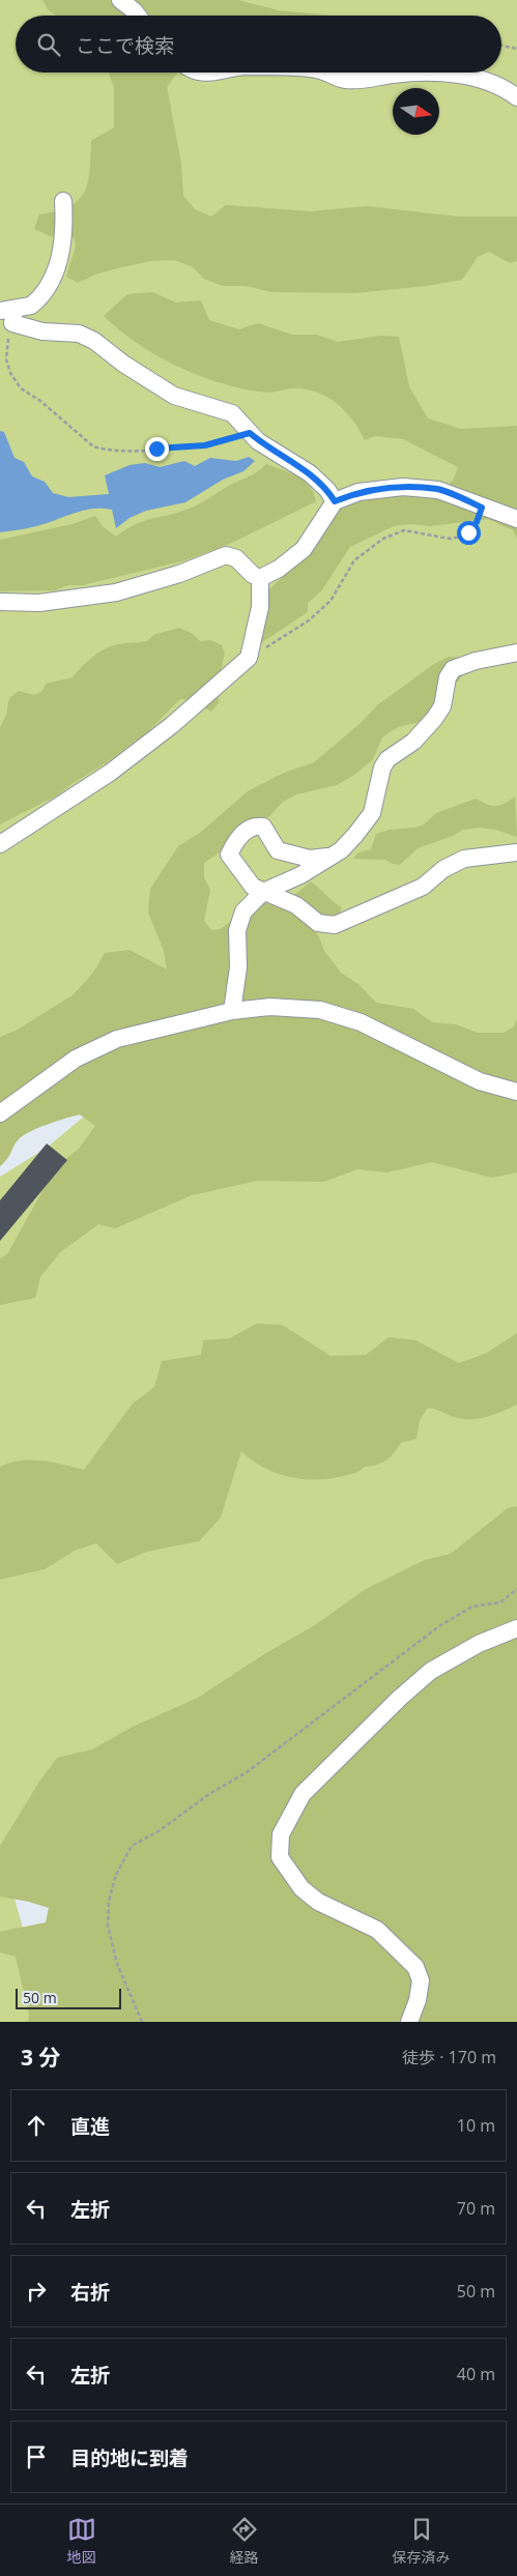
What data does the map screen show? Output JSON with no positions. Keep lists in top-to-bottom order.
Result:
{
  "scale_bar": "50 m",
  "north": "right",
  "page": {
    "search": "ここで検索",
    "scale": "50 m",
    "heading": ["3 分", "徒歩 · 170 m"],
    "list": [
      ["直進", "10 m"],
      ["左折", "70 m"],
      ["右折", "50 m"],
      ["左折", "40 m"],
      "目的地に到着"
    ],
    "nav": ["地図", "経路", "保存済み"]
  }
}
